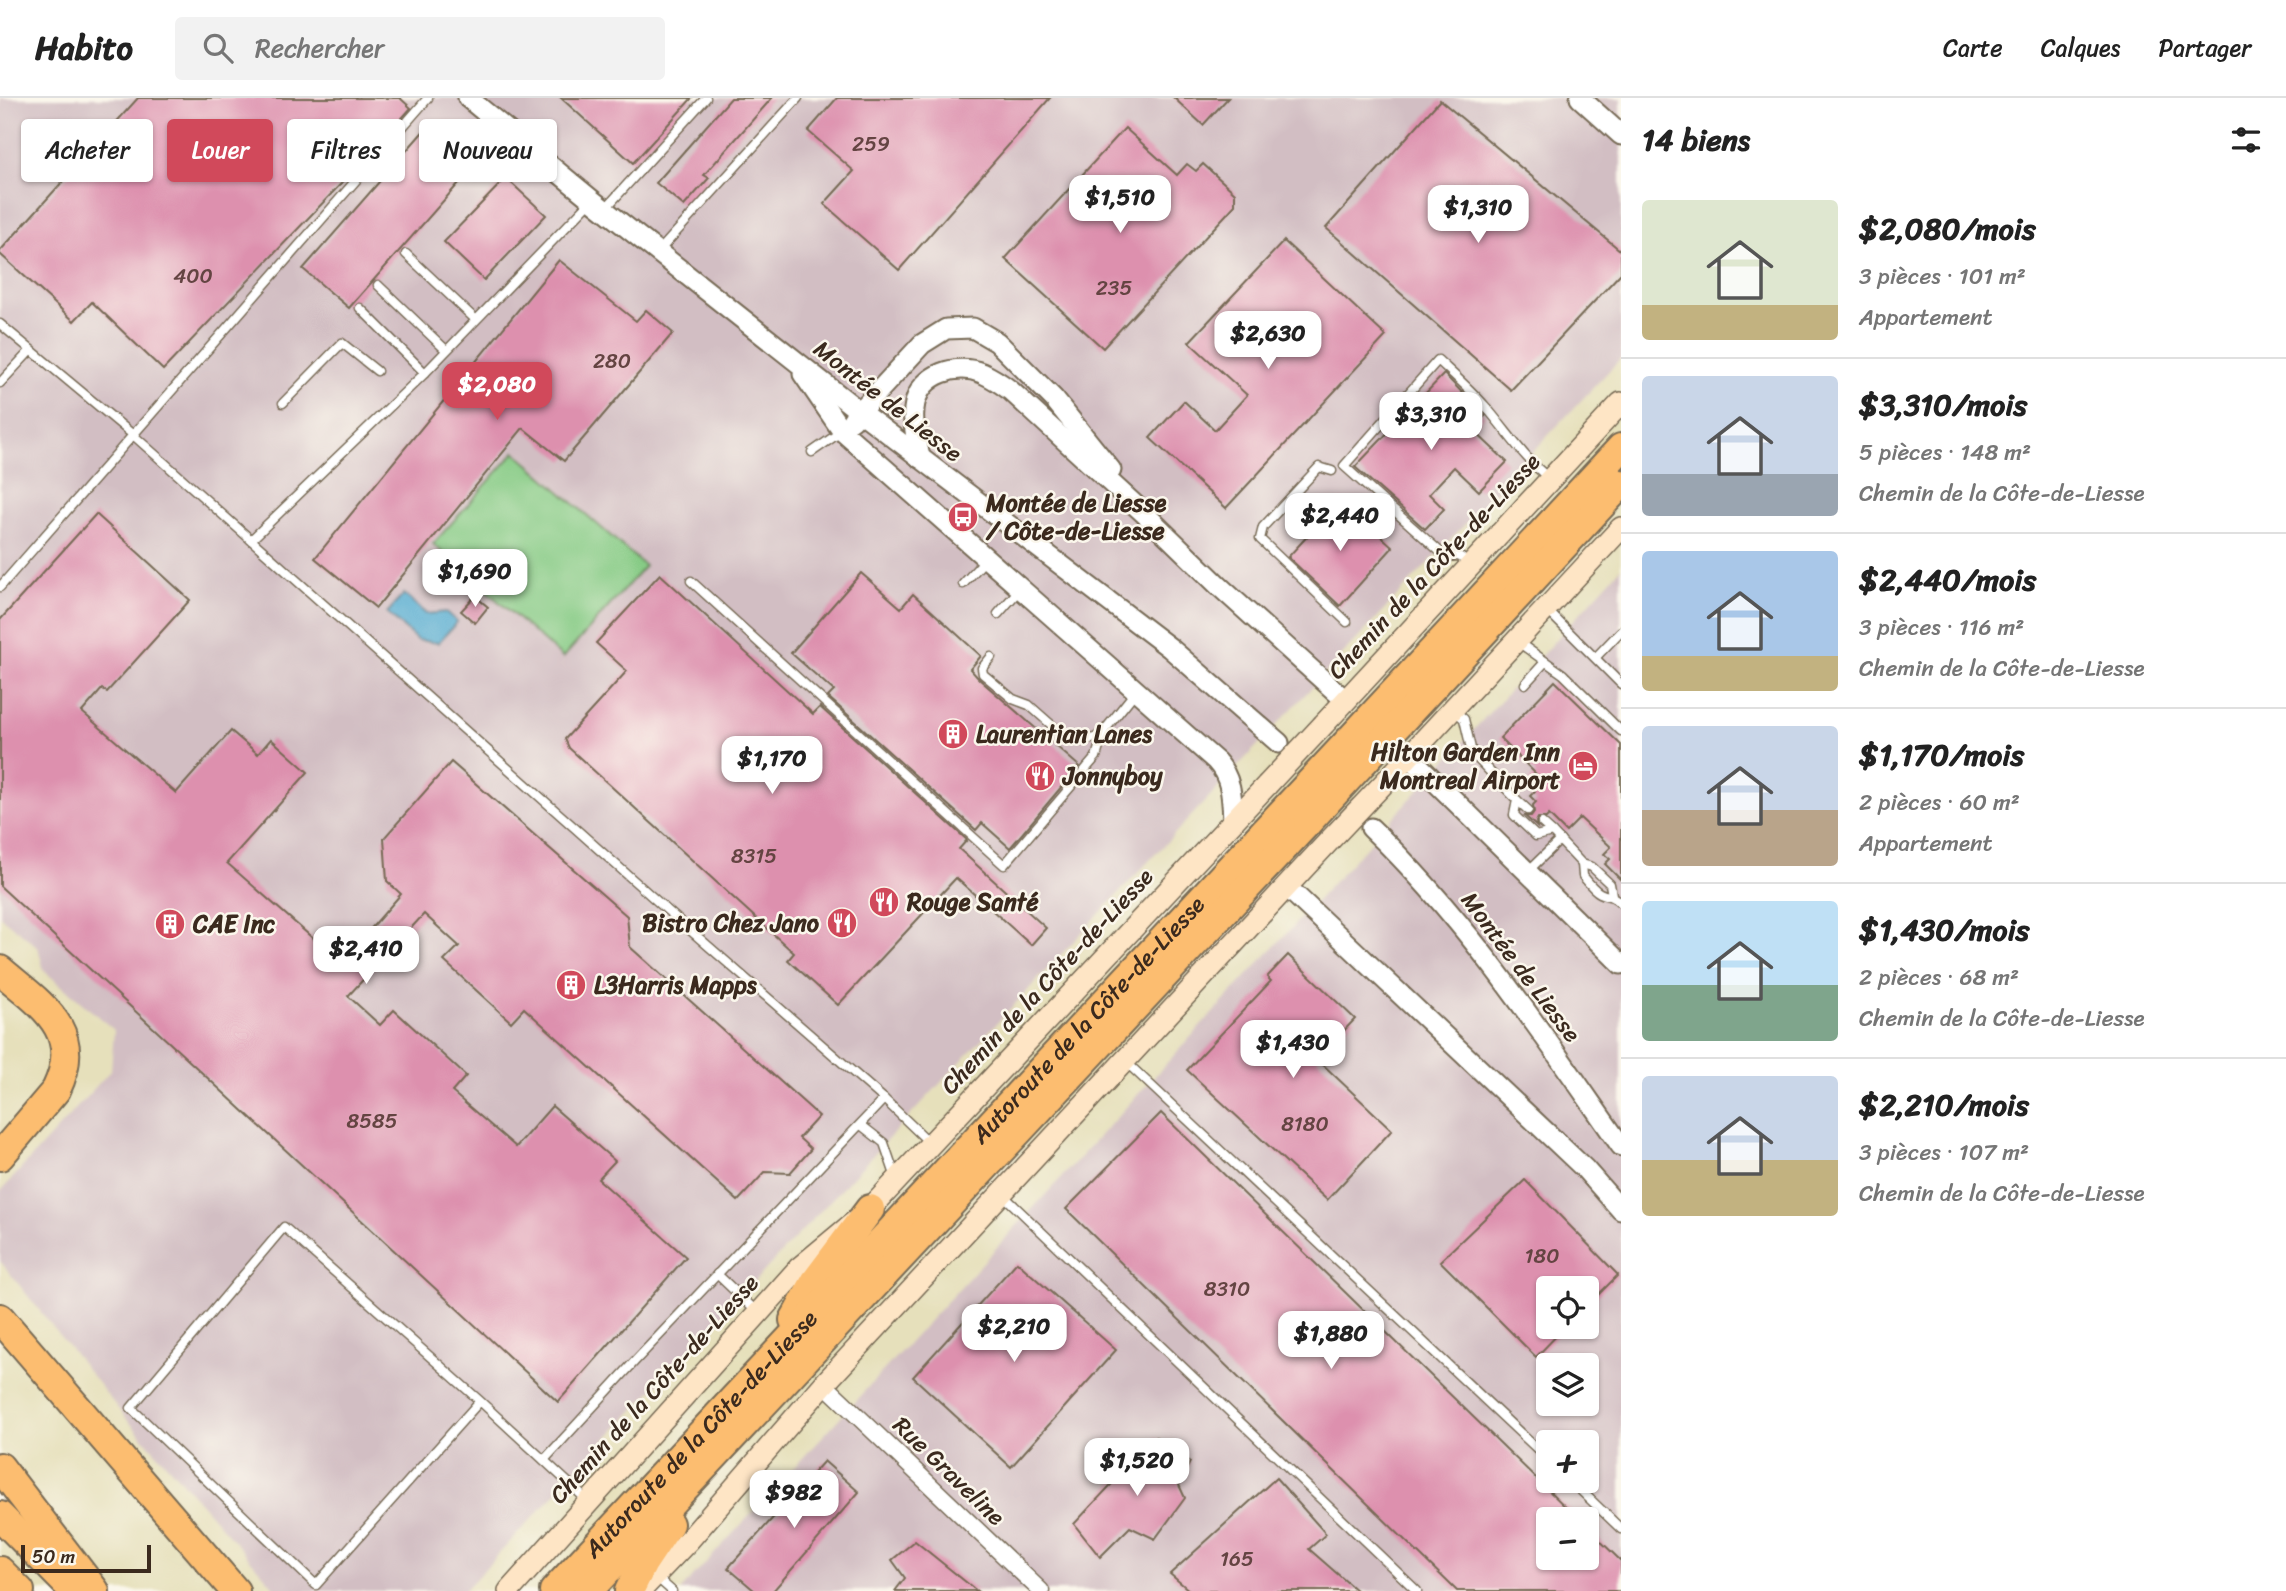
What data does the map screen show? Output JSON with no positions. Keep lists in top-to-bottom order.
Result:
{
  "streets": {
    "highway": ["Autoroute de la Côte-de-Liesse"],
    "main road": ["Chemin de la Côte-de-Liesse"],
    "street": ["Montée de Liesse", "Rue Graveline"]
  },
  "places": {
    "bus stop": ["Montée de Liesse / Côte-de-Liesse"],
    "building": ["Laurentian Lanes", "CAE Inc", "L3Harris Mapps"],
    "hotel": ["Hilton Garden Inn Montreal Airport"],
    "restaurant": ["Jonnyboy", "Rouge Santé", "Bistro Chez Jano"]
  },
  "house_numbers": [
    "259",
    "400",
    "235",
    "280",
    "8315",
    "8585",
    "8180",
    "180",
    "8310",
    "165"
  ],
  "scale_bar": "50 m",
  "page": {
    "header": "Habito",
    "search": "Rechercher",
    "nav": ["Carte", "Calques", "Partager"],
    "heading": "14 biens",
    "chip": [
      "Acheter",
      "Louer",
      "Filtres",
      "Nouveau"
    ],
    "price": [
      "$1,510",
      "$1,310",
      "$2,630",
      "$2,080",
      "$3,310",
      "$2,440",
      "$1,690",
      "$1,170",
      "$2,410",
      "$1,430",
      "$2,210",
      "$1,880",
      "$1,520",
      "$982"
    ],
    "list": [
      {
        "name": "$2,080/mois",
        "note": "3 pièces · 101 m² · Appartement"
      },
      {
        "name": "$3,310/mois",
        "note": "5 pièces · 148 m² · Chemin de la Côte-de-Liesse"
      },
      {
        "name": "$2,440/mois",
        "note": "3 pièces · 116 m² · Chemin de la Côte-de-Liesse"
      },
      {
        "name": "$1,170/mois",
        "note": "2 pièces · 60 m² · Appartement"
      },
      {
        "name": "$1,430/mois",
        "note": "2 pièces · 68 m² · Chemin de la Côte-de-Liesse"
      },
      {
        "name": "$2,210/mois",
        "note": "3 pièces · 107 m² · Chemin de la Côte-de-Liesse"
      }
    ],
    "map_buttons": ["+", "−"],
    "scale": "50 m"
  }
}
